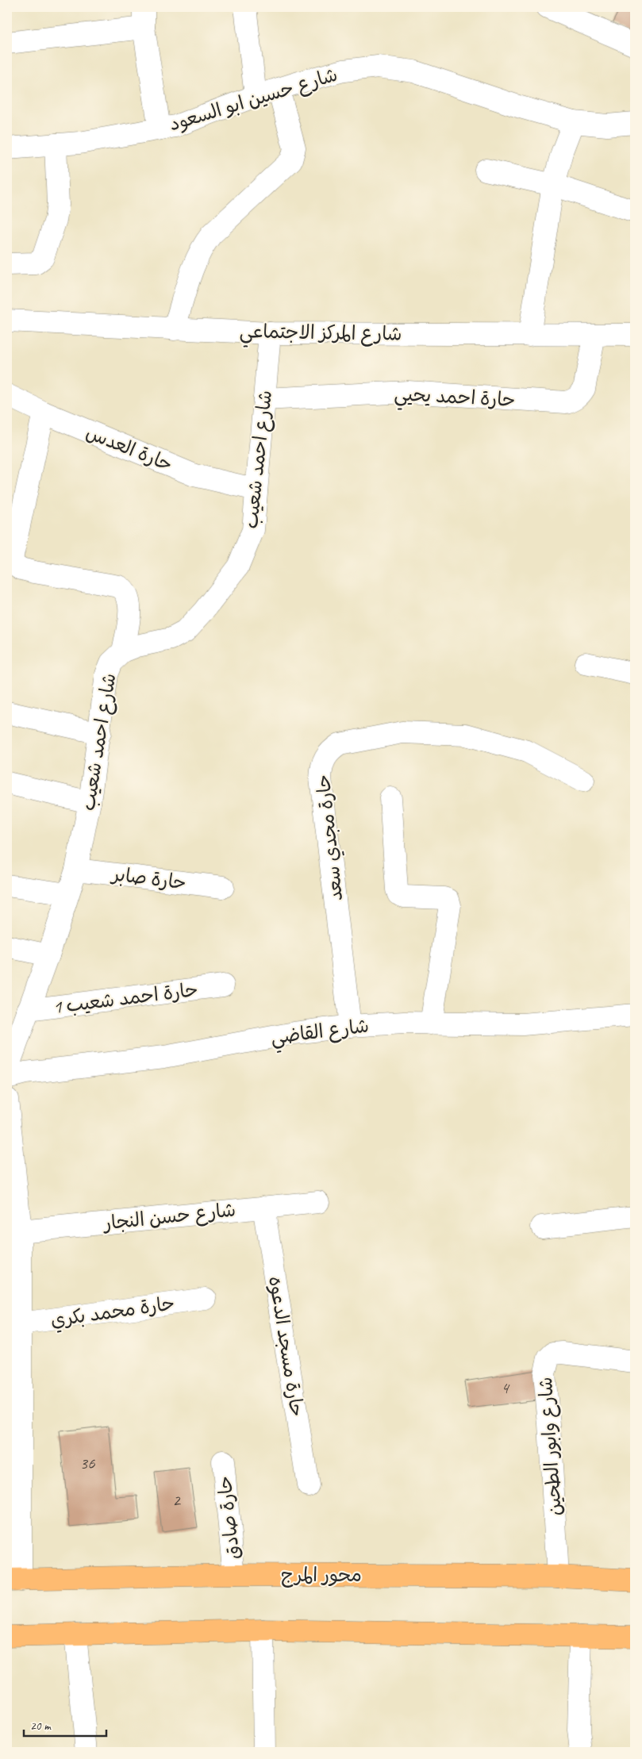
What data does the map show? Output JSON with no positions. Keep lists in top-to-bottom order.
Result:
{
  "streets": {
    "main road": ["محور المرج"],
    "street": [
      "شارع حسين ابو السعود",
      "شارع المركز الاجتماعي",
      "حارة احمد يحيي",
      "حارة العدس",
      "شارع احمد شعيب",
      "حارة مجدي سعد",
      "حارة صابر",
      "حارة احمد شعيب 1",
      "شارع القاضي",
      "شارع حسن النجار",
      "حارة محمد بكري",
      "حارة مسجد الدعوه",
      "شارع وابور الطحين",
      "حارة صادق"
    ]
  },
  "crossings": [
    ["شارع المركز الاجتماعي", "حارة احمد يحيي"],
    ["شارع المركز الاجتماعي", "شارع احمد شعيب"],
    ["حارة احمد يحيي", "شارع احمد شعيب"],
    ["حارة العدس", "شارع احمد شعيب"],
    ["شارع احمد شعيب", "حارة صابر"],
    ["شارع احمد شعيب", "حارة احمد شعيب 1"],
    ["حارة مجدي سعد", "شارع القاضي"],
    ["شارع حسن النجار", "حارة مسجد الدعوه"],
    ["شارع وابور الطحين", "محور المرج"],
    ["حارة صادق", "محور المرج"]
  ],
  "house_numbers": ["4", "36", "2"],
  "scale_bar": "20 m"
}
